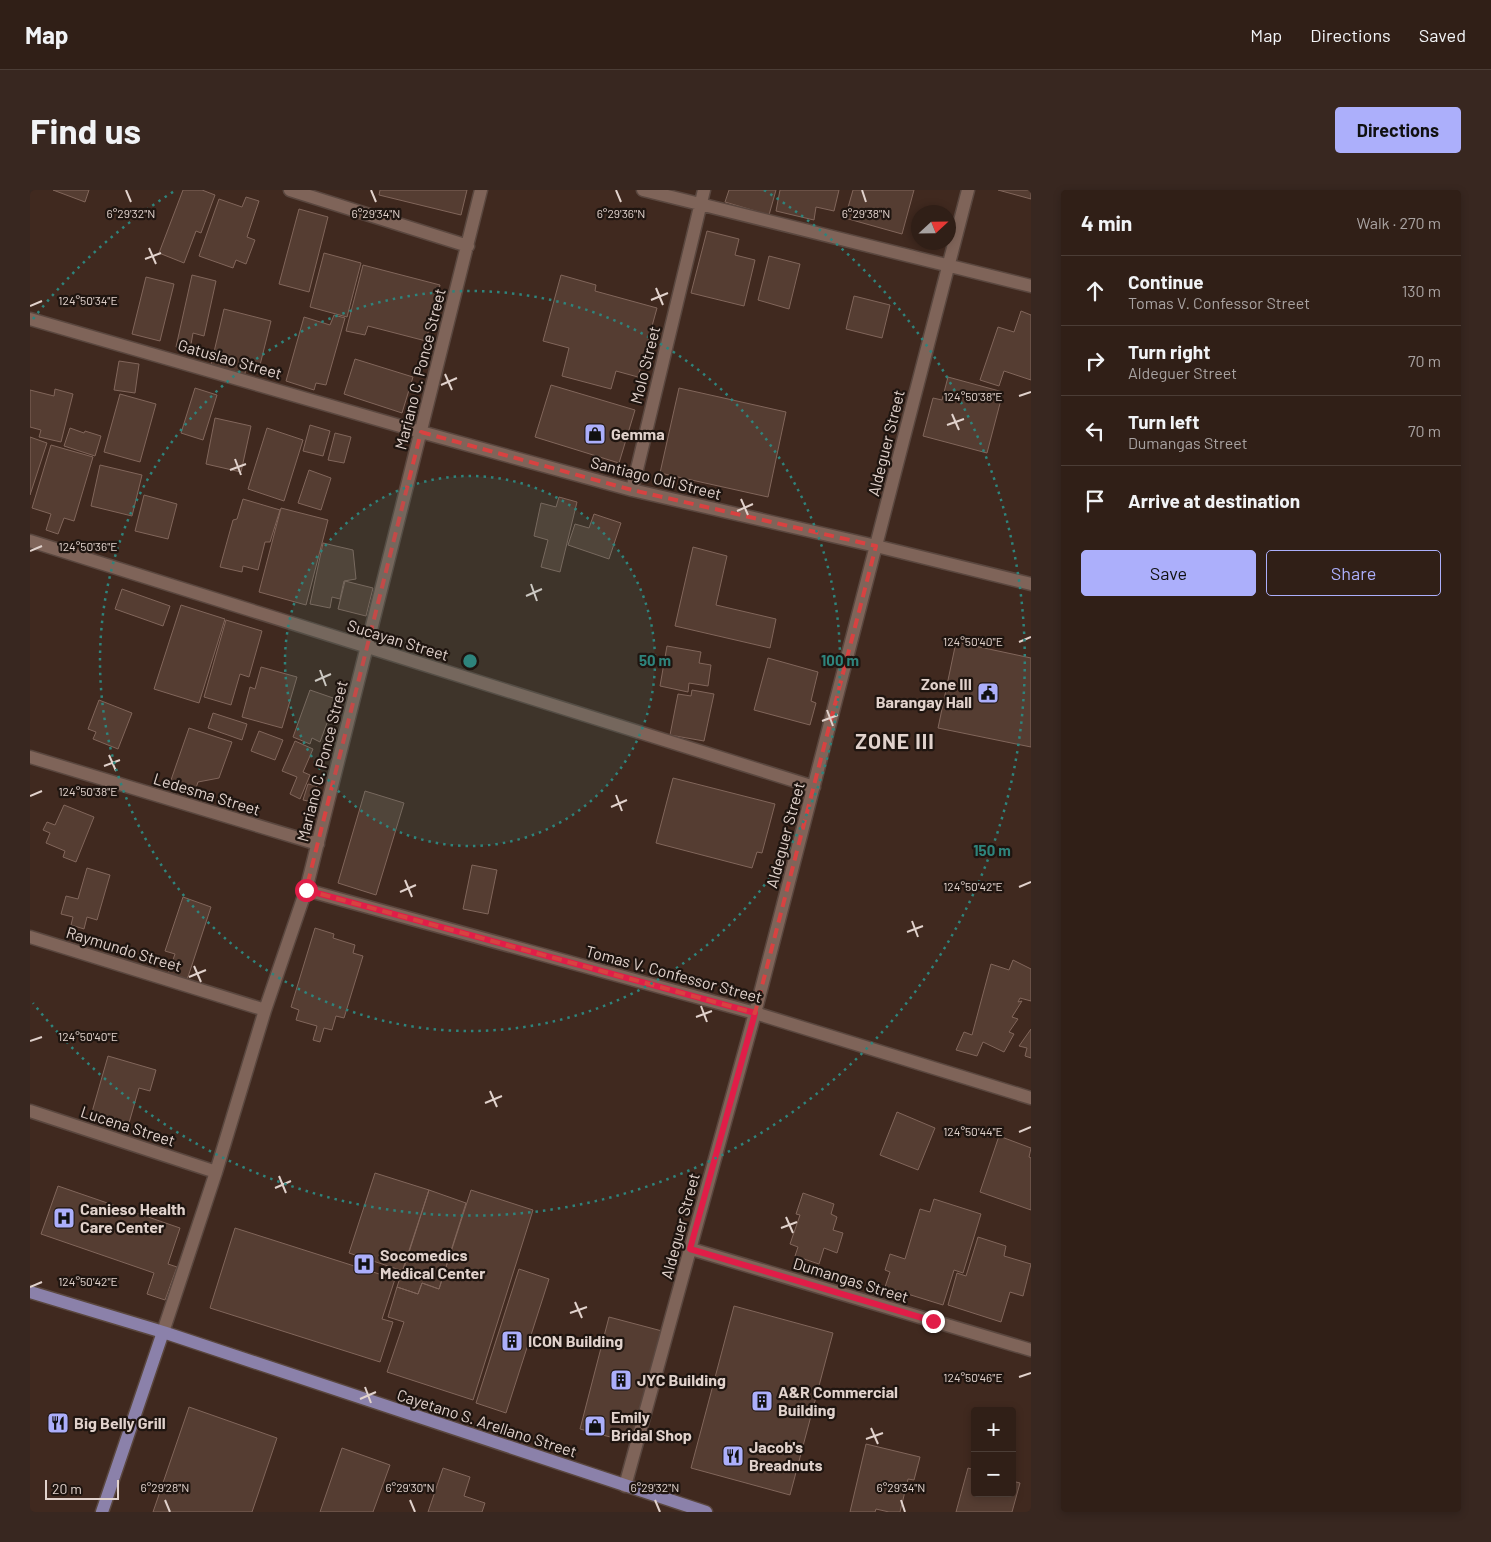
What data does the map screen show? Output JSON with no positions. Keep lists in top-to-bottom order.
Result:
{
  "streets": {
    "main road": ["Cayetano S. Arellano Street"],
    "street": [
      "Gatuslao Street",
      "Molo Street",
      "Mariano C. Ponce Street",
      "Aldeguer Street",
      "Santiago Odi Street",
      "Sucayan Street",
      "Ledesma Street",
      "Raymundo Street",
      "Tomas V. Confessor Street",
      "Lucena Street",
      "Dumangas Street"
    ]
  },
  "crossings": [
    ["Gatuslao Street", "Mariano C. Ponce Street"],
    ["Gatuslao Street", "Santiago Odi Street"],
    ["Molo Street", "Santiago Odi Street"],
    ["Mariano C. Ponce Street", "Santiago Odi Street"],
    ["Mariano C. Ponce Street", "Sucayan Street"],
    ["Mariano C. Ponce Street", "Ledesma Street"],
    ["Mariano C. Ponce Street", "Raymundo Street"],
    ["Mariano C. Ponce Street", "Tomas V. Confessor Street"],
    ["Mariano C. Ponce Street", "Lucena Street"],
    ["Mariano C. Ponce Street", "Cayetano S. Arellano Street"],
    ["Aldeguer Street", "Santiago Odi Street"],
    ["Aldeguer Street", "Sucayan Street"],
    ["Aldeguer Street", "Tomas V. Confessor Street"],
    ["Aldeguer Street", "Dumangas Street"],
    ["Aldeguer Street", "Cayetano S. Arellano Street"]
  ],
  "districts": ["ZONE III"],
  "places": {
    "shop": ["Gemma", "Emily Bridal Shop"],
    "public building": ["Zone III Barangay Hall"],
    "hospital": ["Canieso Health Care Center", "Socomedics Medical Center"],
    "building": ["ICON Building", "JYC Building", "A&R Commercial Building"],
    "restaurant": ["Big Belly Grill", "Jacob's Breadnuts"]
  },
  "scale_bar": "20 m",
  "north": "right",
  "page": {
    "header": "Map",
    "nav": ["Map", "Directions", "Saved"],
    "buttons": [
      "Directions",
      ["Save", "Share"]
    ],
    "title": "Find us",
    "heading": ["4 min", "Walk · 270 m"],
    "list": [
      ["Continue", "Tomas V. Confessor Street", "130 m"],
      ["Turn right", "Aldeguer Street", "70 m"],
      ["Turn left", "Dumangas Street", "70 m"],
      "Arrive at destination"
    ],
    "map_buttons": ["+", "−"],
    "scale": "20 m"
  },
  "coordinates": [
    "6°29'32\"N",
    "6°29'34\"N",
    "6°29'36\"N",
    "6°29'38\"N",
    "124°50'34\"E",
    "124°50'38\"E",
    "124°50'36\"E",
    "124°50'40\"E",
    "124°50'42\"E",
    "124°50'44\"E",
    "124°50'46\"E",
    "6°29'28\"N",
    "6°29'30\"N"
  ],
  "rings": ["50 m", "100 m", "150 m"]
}
